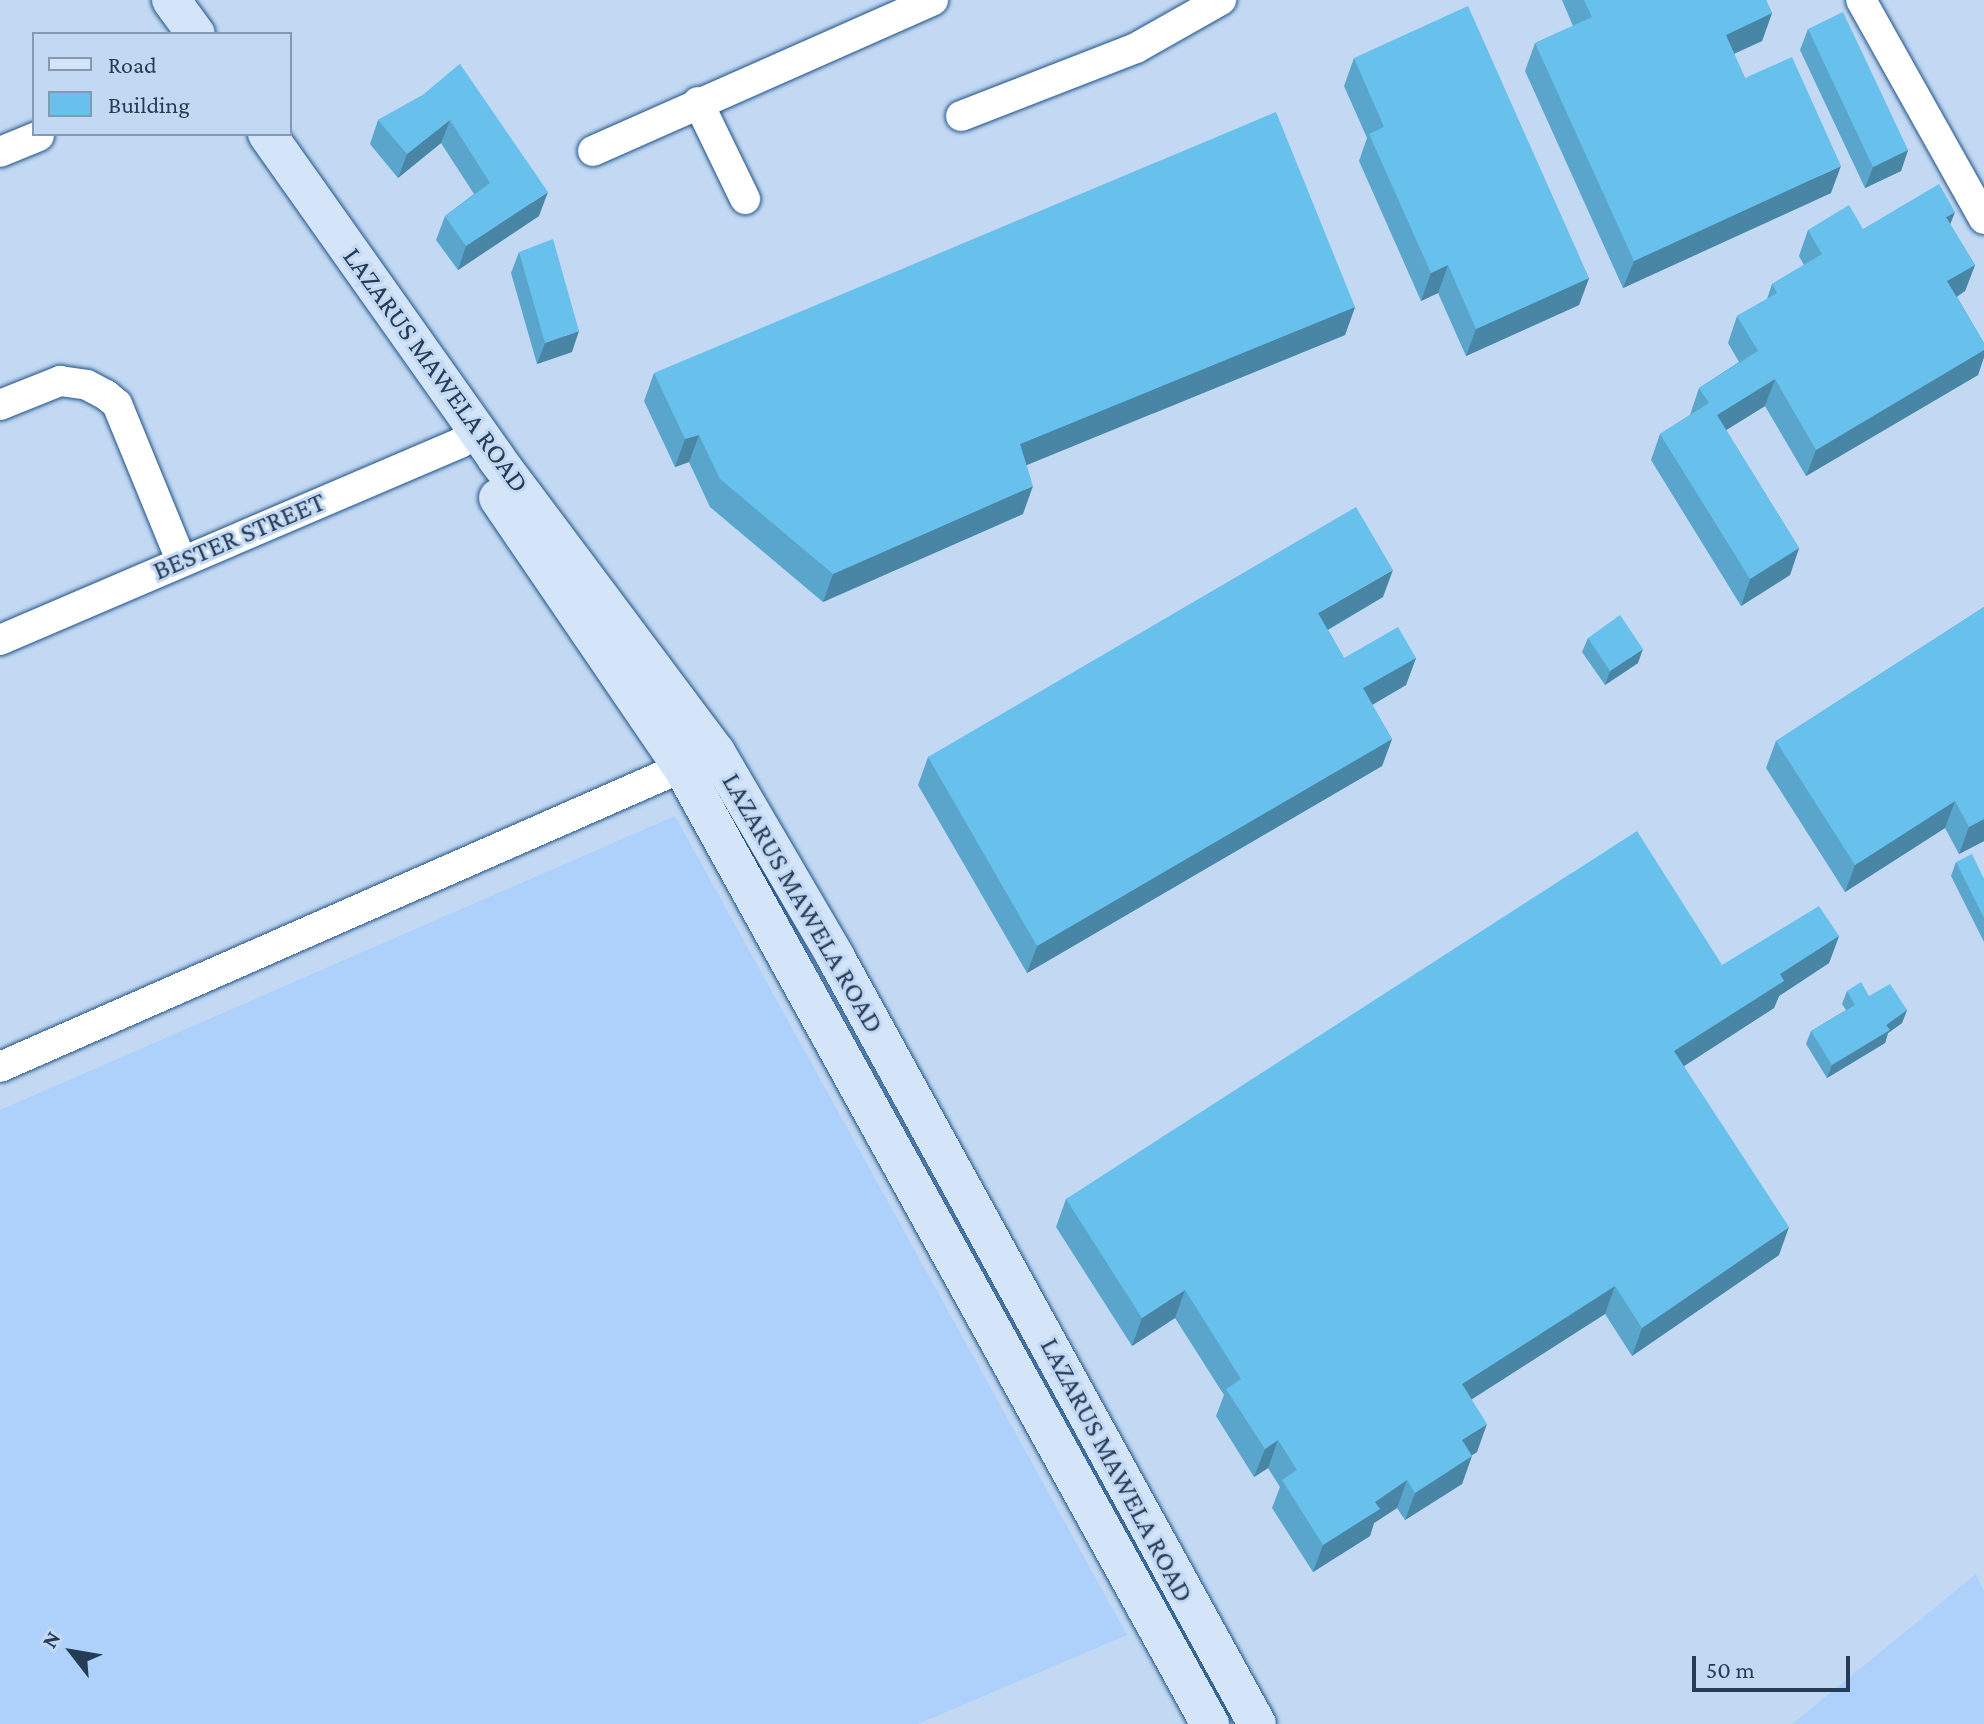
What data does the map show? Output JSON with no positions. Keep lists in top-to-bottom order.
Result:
{
  "streets": {
    "main road": ["LAZARUS MAWELA ROAD"],
    "street": ["BESTER STREET"]
  },
  "crossings": [
    ["LAZARUS MAWELA ROAD", "BESTER STREET"]
  ],
  "legend": ["Road", "Building"],
  "scale_bar": "50 m",
  "north": "top left"
}
